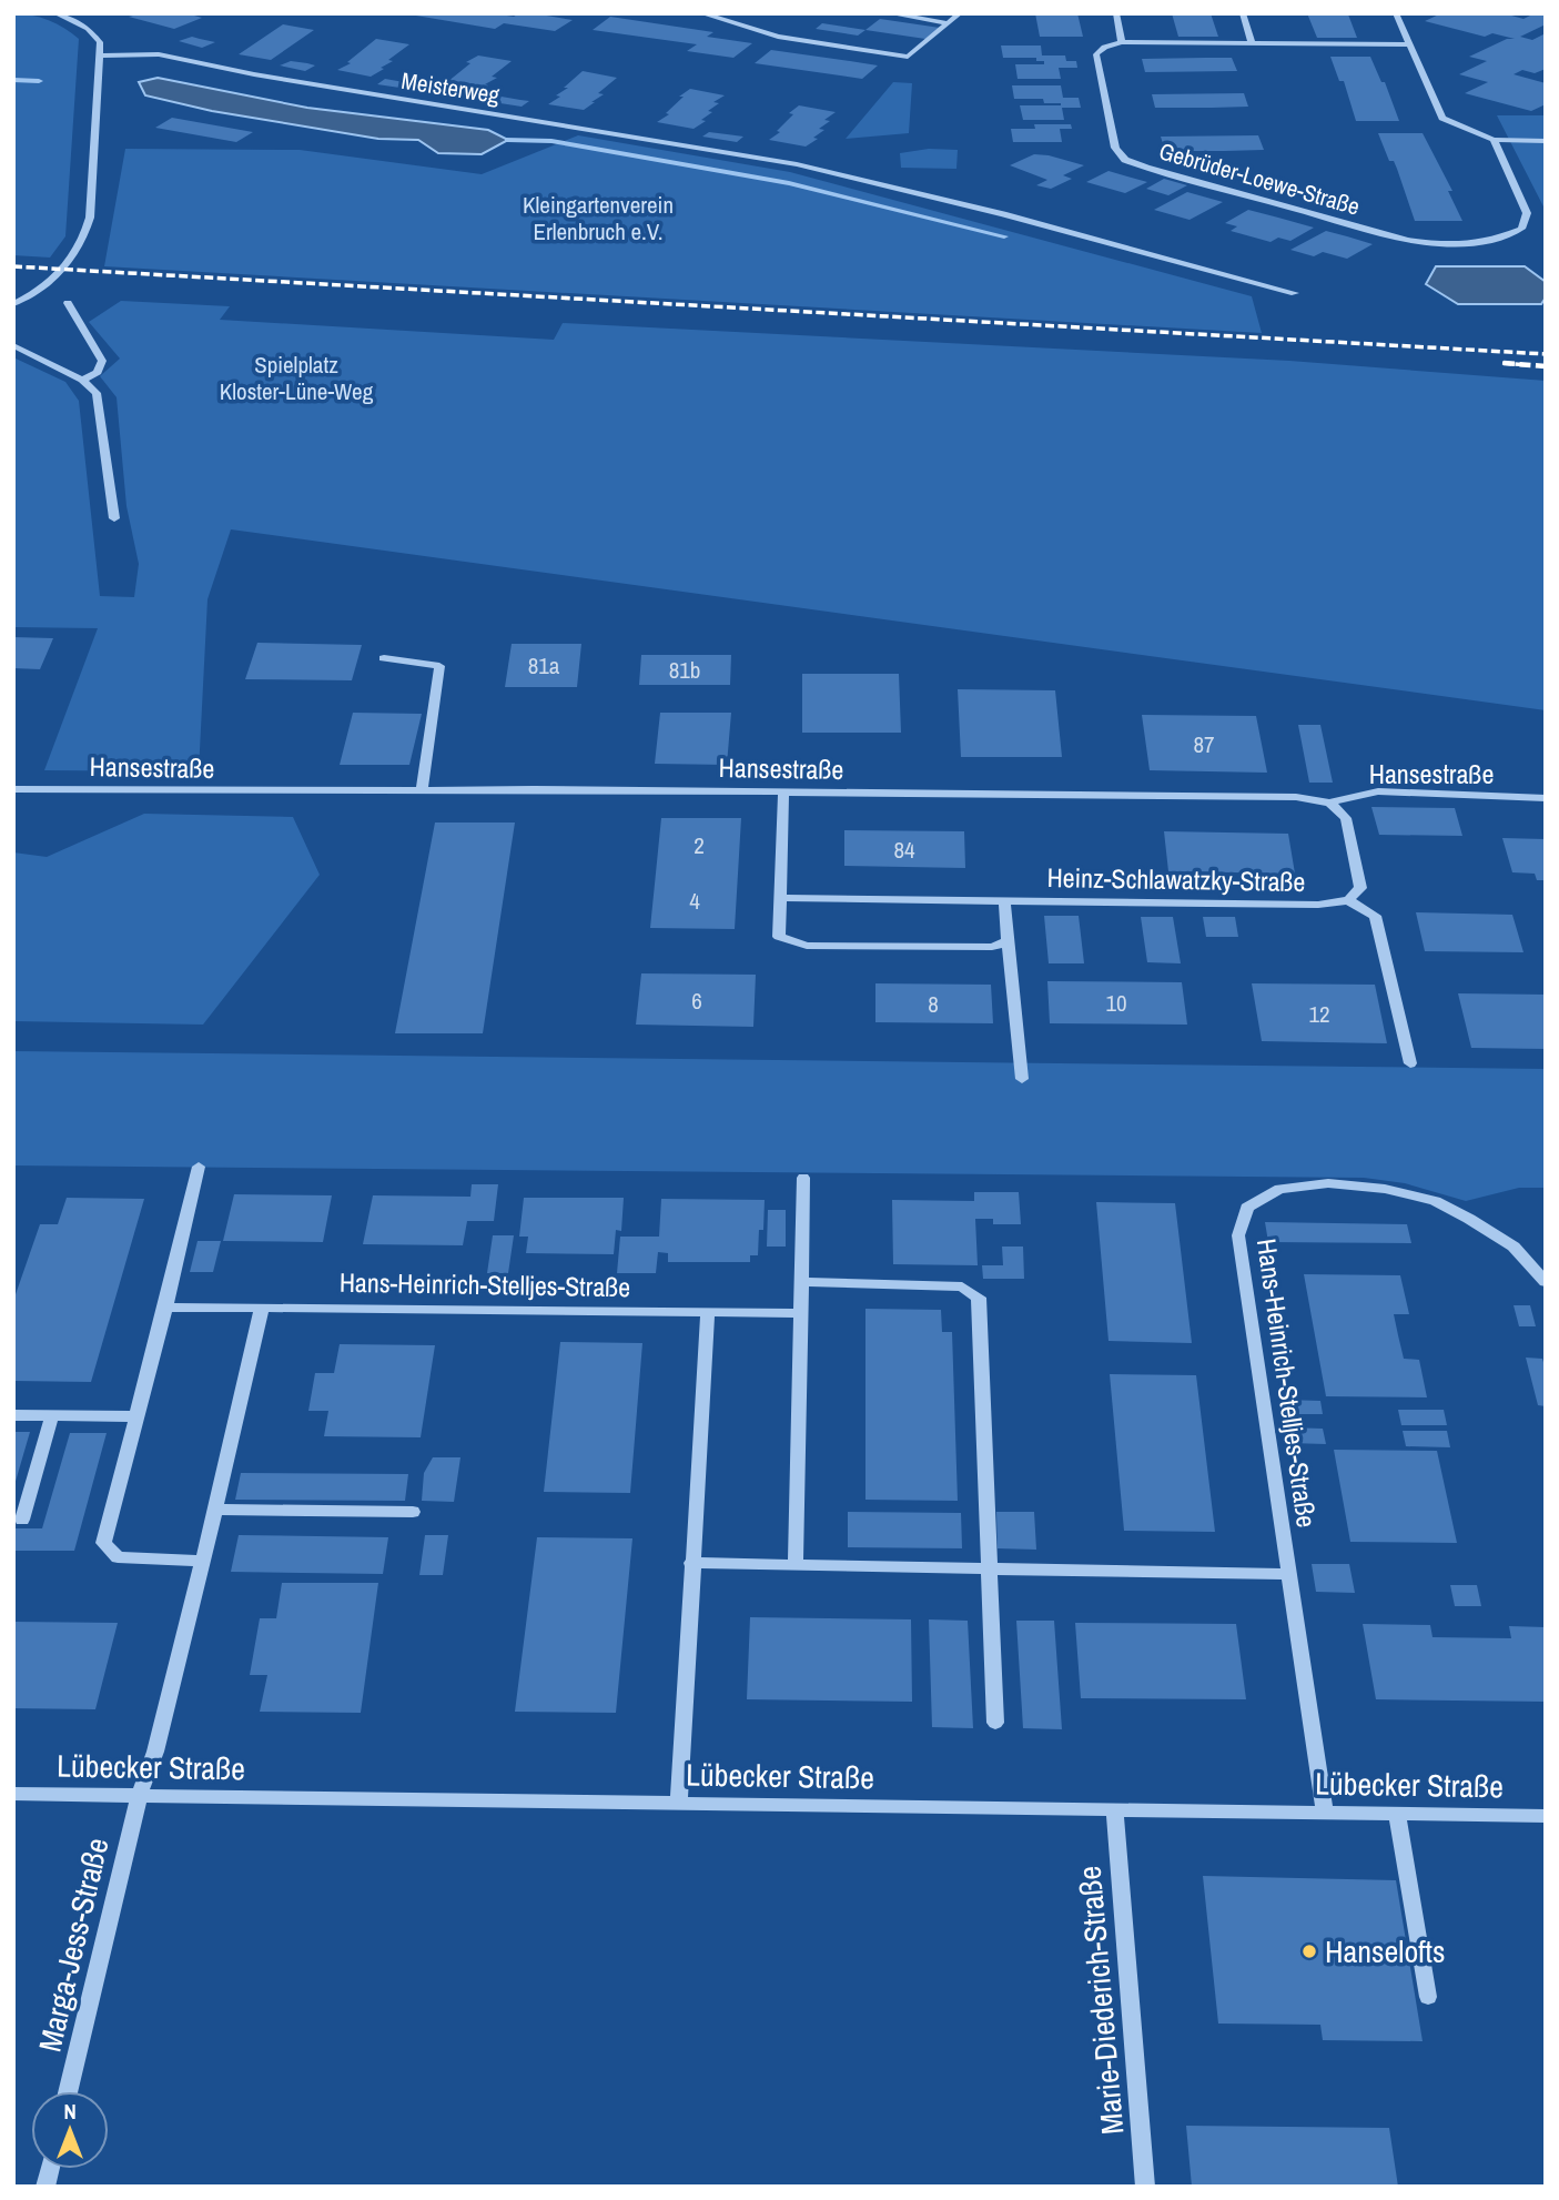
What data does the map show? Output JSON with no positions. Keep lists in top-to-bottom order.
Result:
{
  "streets": {
    "street": [
      "Meisterweg",
      "Gebrüder-Loewe-Straße",
      "Hansestraße",
      "Heinz-Schlawatzky-Straße",
      "Hans-Heinrich-Stelljes-Straße",
      "Lübecker Straße",
      "Marga-Jess-Straße",
      "Marie-Diederich-Straße"
    ]
  },
  "crossings": [
    ["Hans-Heinrich-Stelljes-Straße", "Lübecker Straße"],
    ["Lübecker Straße", "Marga-Jess-Straße"],
    ["Lübecker Straße", "Marie-Diederich-Straße"]
  ],
  "parks": ["Kleingartenverein Erlenbruch e.V.", "Spielplatz Kloster-Lüne-Weg"],
  "places": ["Hanselofts"],
  "house_numbers": [
    "81a",
    "81b",
    "87",
    "2",
    "84",
    "4",
    "6",
    "10",
    "8",
    "12"
  ],
  "north": "top"
}
